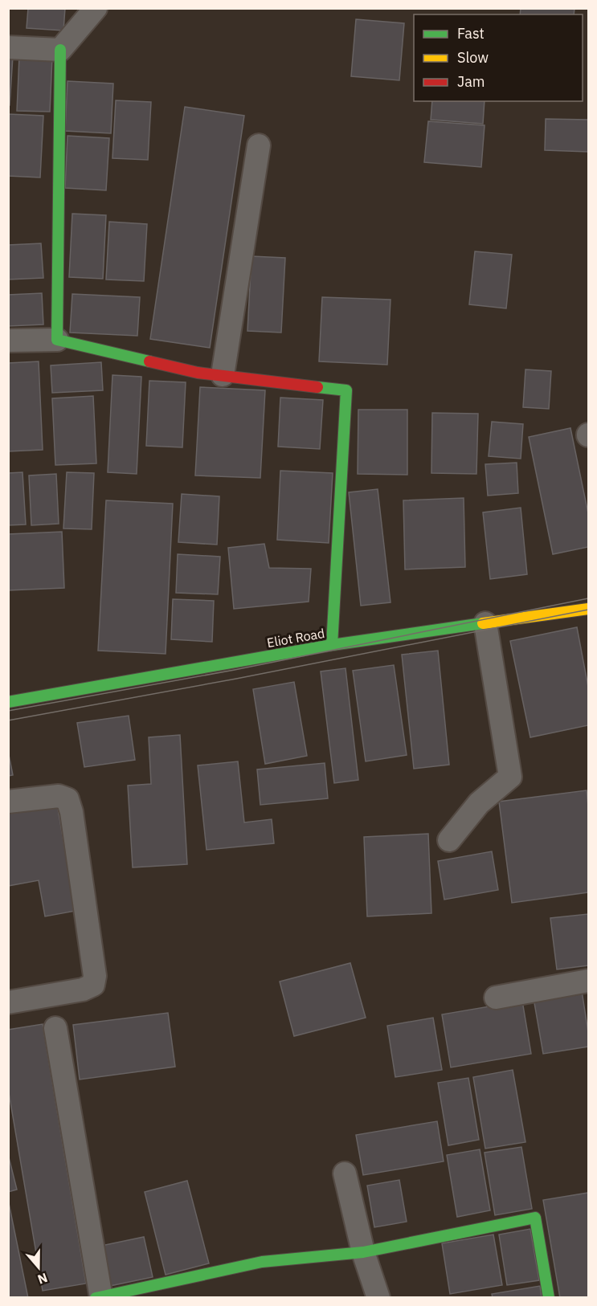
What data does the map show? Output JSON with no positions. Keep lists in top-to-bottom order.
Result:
{
  "streets": {
    "street": ["Eliot Road"]
  },
  "legend": ["Fast", "Slow", "Jam"],
  "north": "bottom"
}
